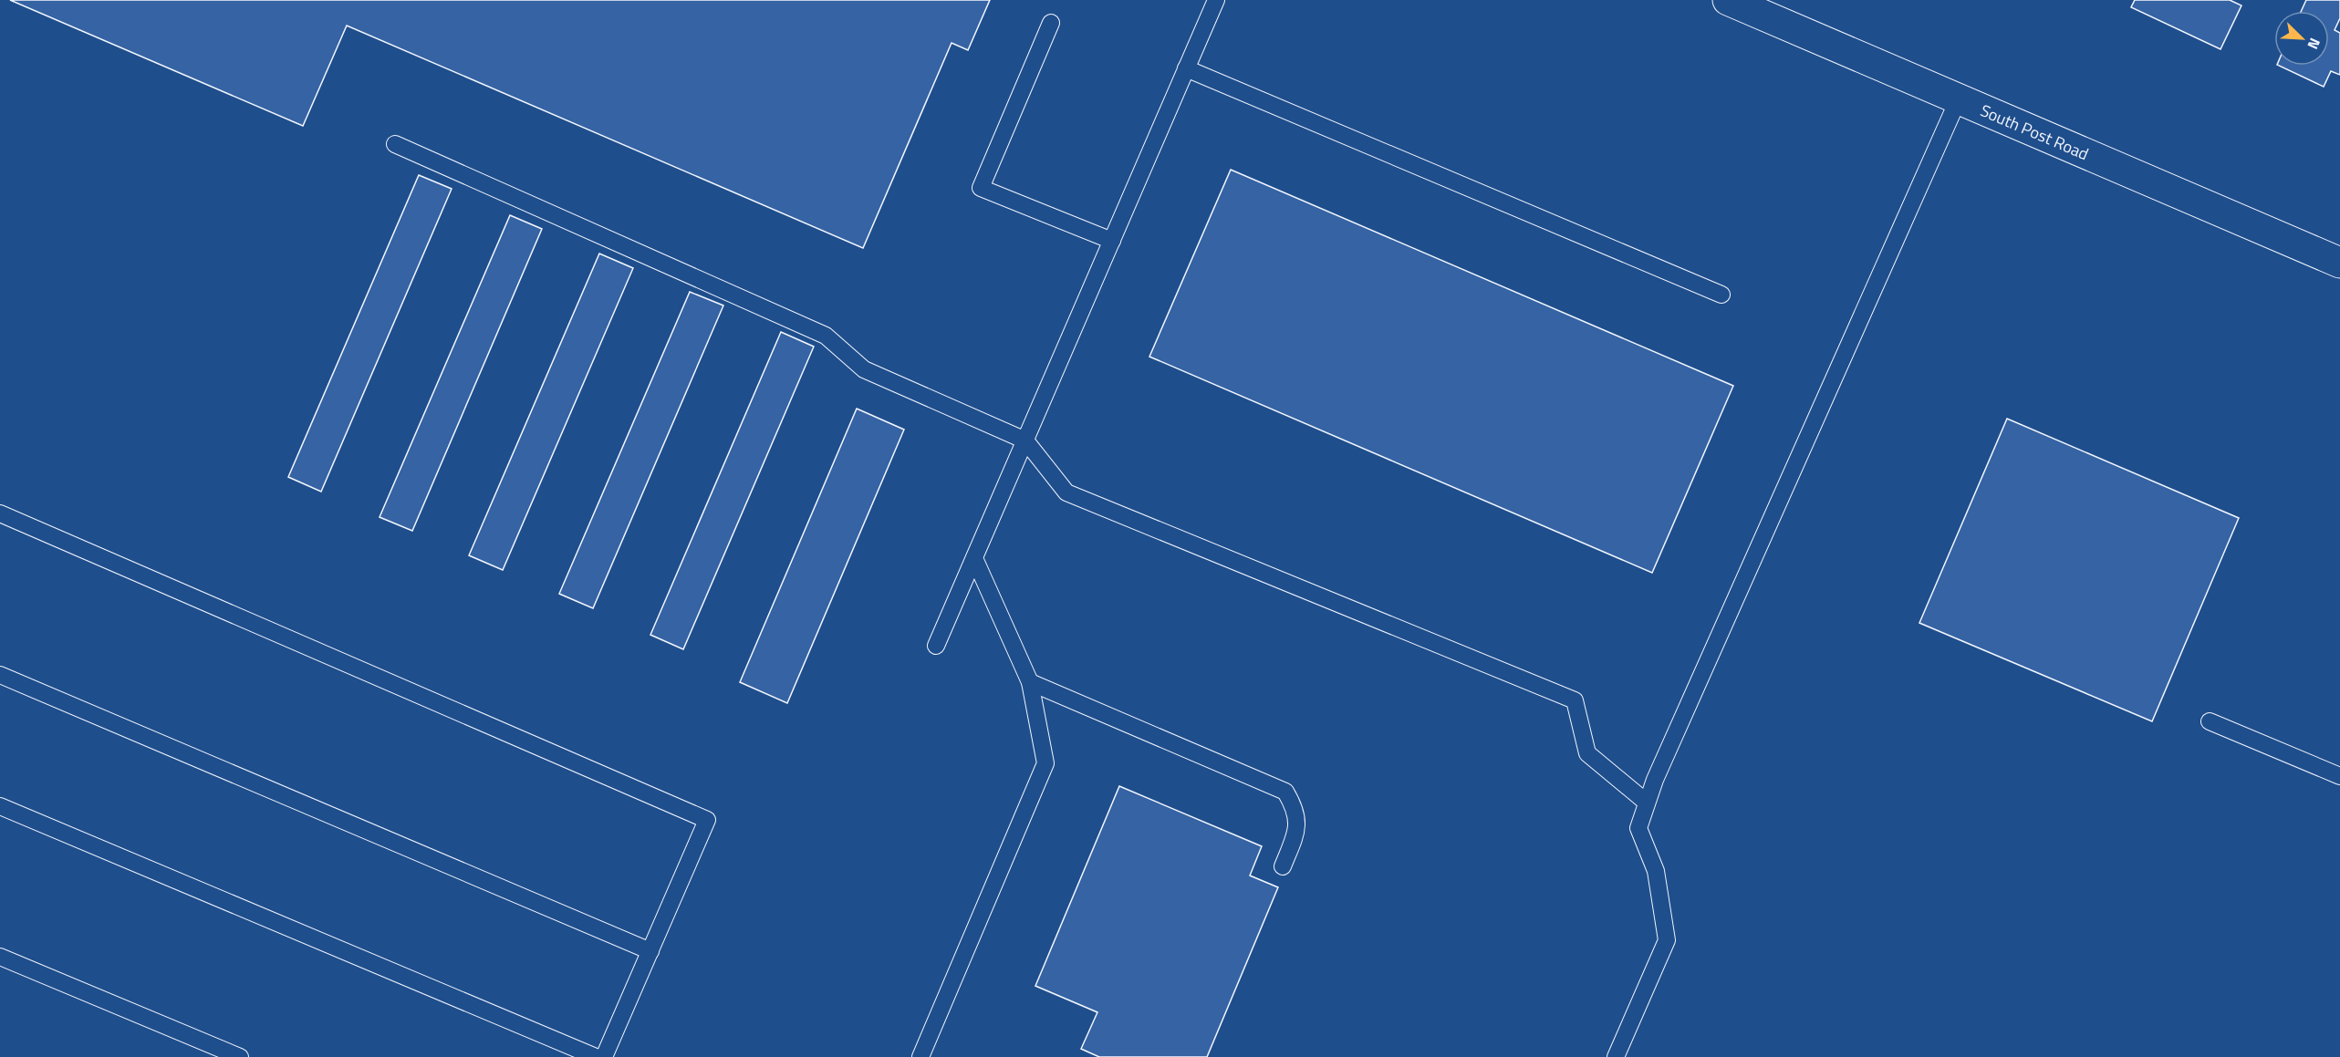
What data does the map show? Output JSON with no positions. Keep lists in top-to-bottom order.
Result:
{
  "streets": {
    "main road": ["South Post Road"]
  },
  "north": "bottom right"
}
